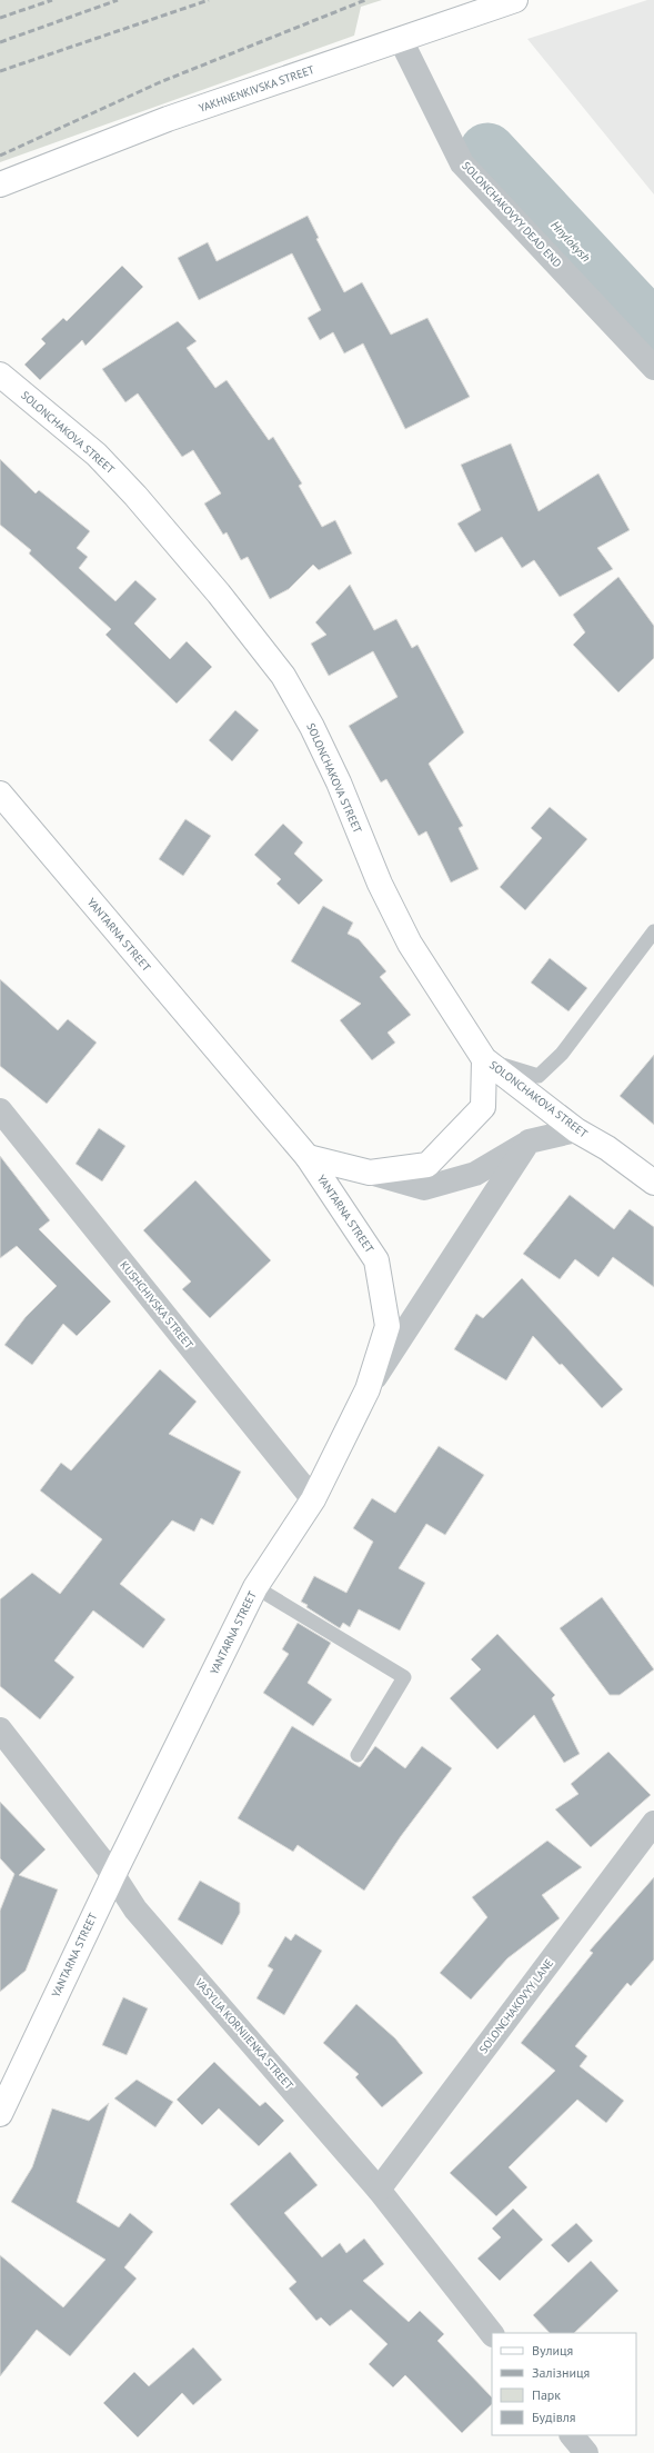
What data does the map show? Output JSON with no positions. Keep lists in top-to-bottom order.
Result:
{
  "streets": {
    "main road": ["YAKHNENKIVSKA STREET", "SOLONCHAKOVA STREET", "YANTARNA STREET"],
    "street": [
      "SOLONCHAKOVYY DEAD END",
      "KUSHCHIVSKA STREET",
      "SOLONCHAKOVYY LANE",
      "VASYLIA KORNIIENKA STREET"
    ]
  },
  "crossings": [
    ["YAKHNENKIVSKA STREET", "SOLONCHAKOVYY DEAD END"],
    ["SOLONCHAKOVA STREET", "YANTARNA STREET"],
    ["YANTARNA STREET", "KUSHCHIVSKA STREET"],
    ["YANTARNA STREET", "VASYLIA KORNIIENKA STREET"],
    ["SOLONCHAKOVYY LANE", "VASYLIA KORNIIENKA STREET"]
  ],
  "water": ["Hnylokysh"],
  "legend": [
    "Вулиця",
    "Залізниця",
    "Парк",
    "Будівля"
  ]
}
